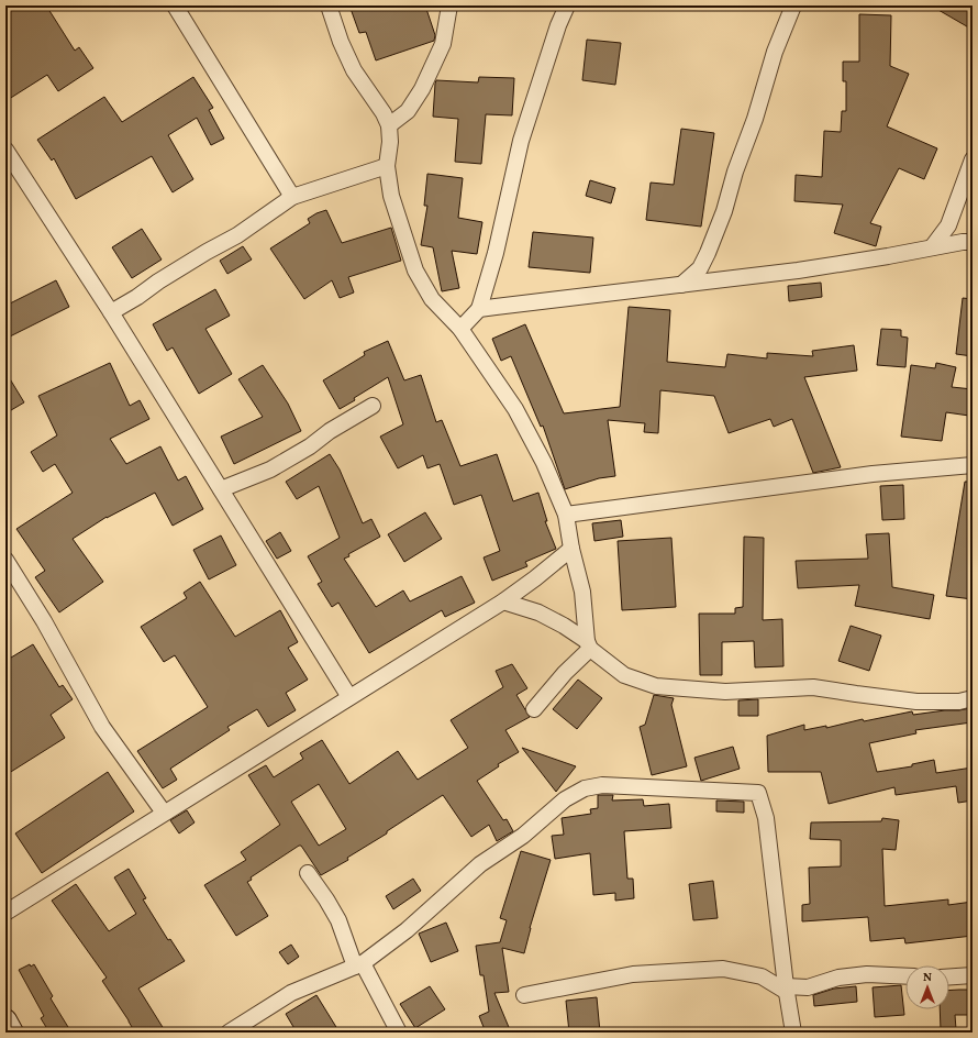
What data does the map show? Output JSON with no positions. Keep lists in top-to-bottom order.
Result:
{
  "north": "top"
}
